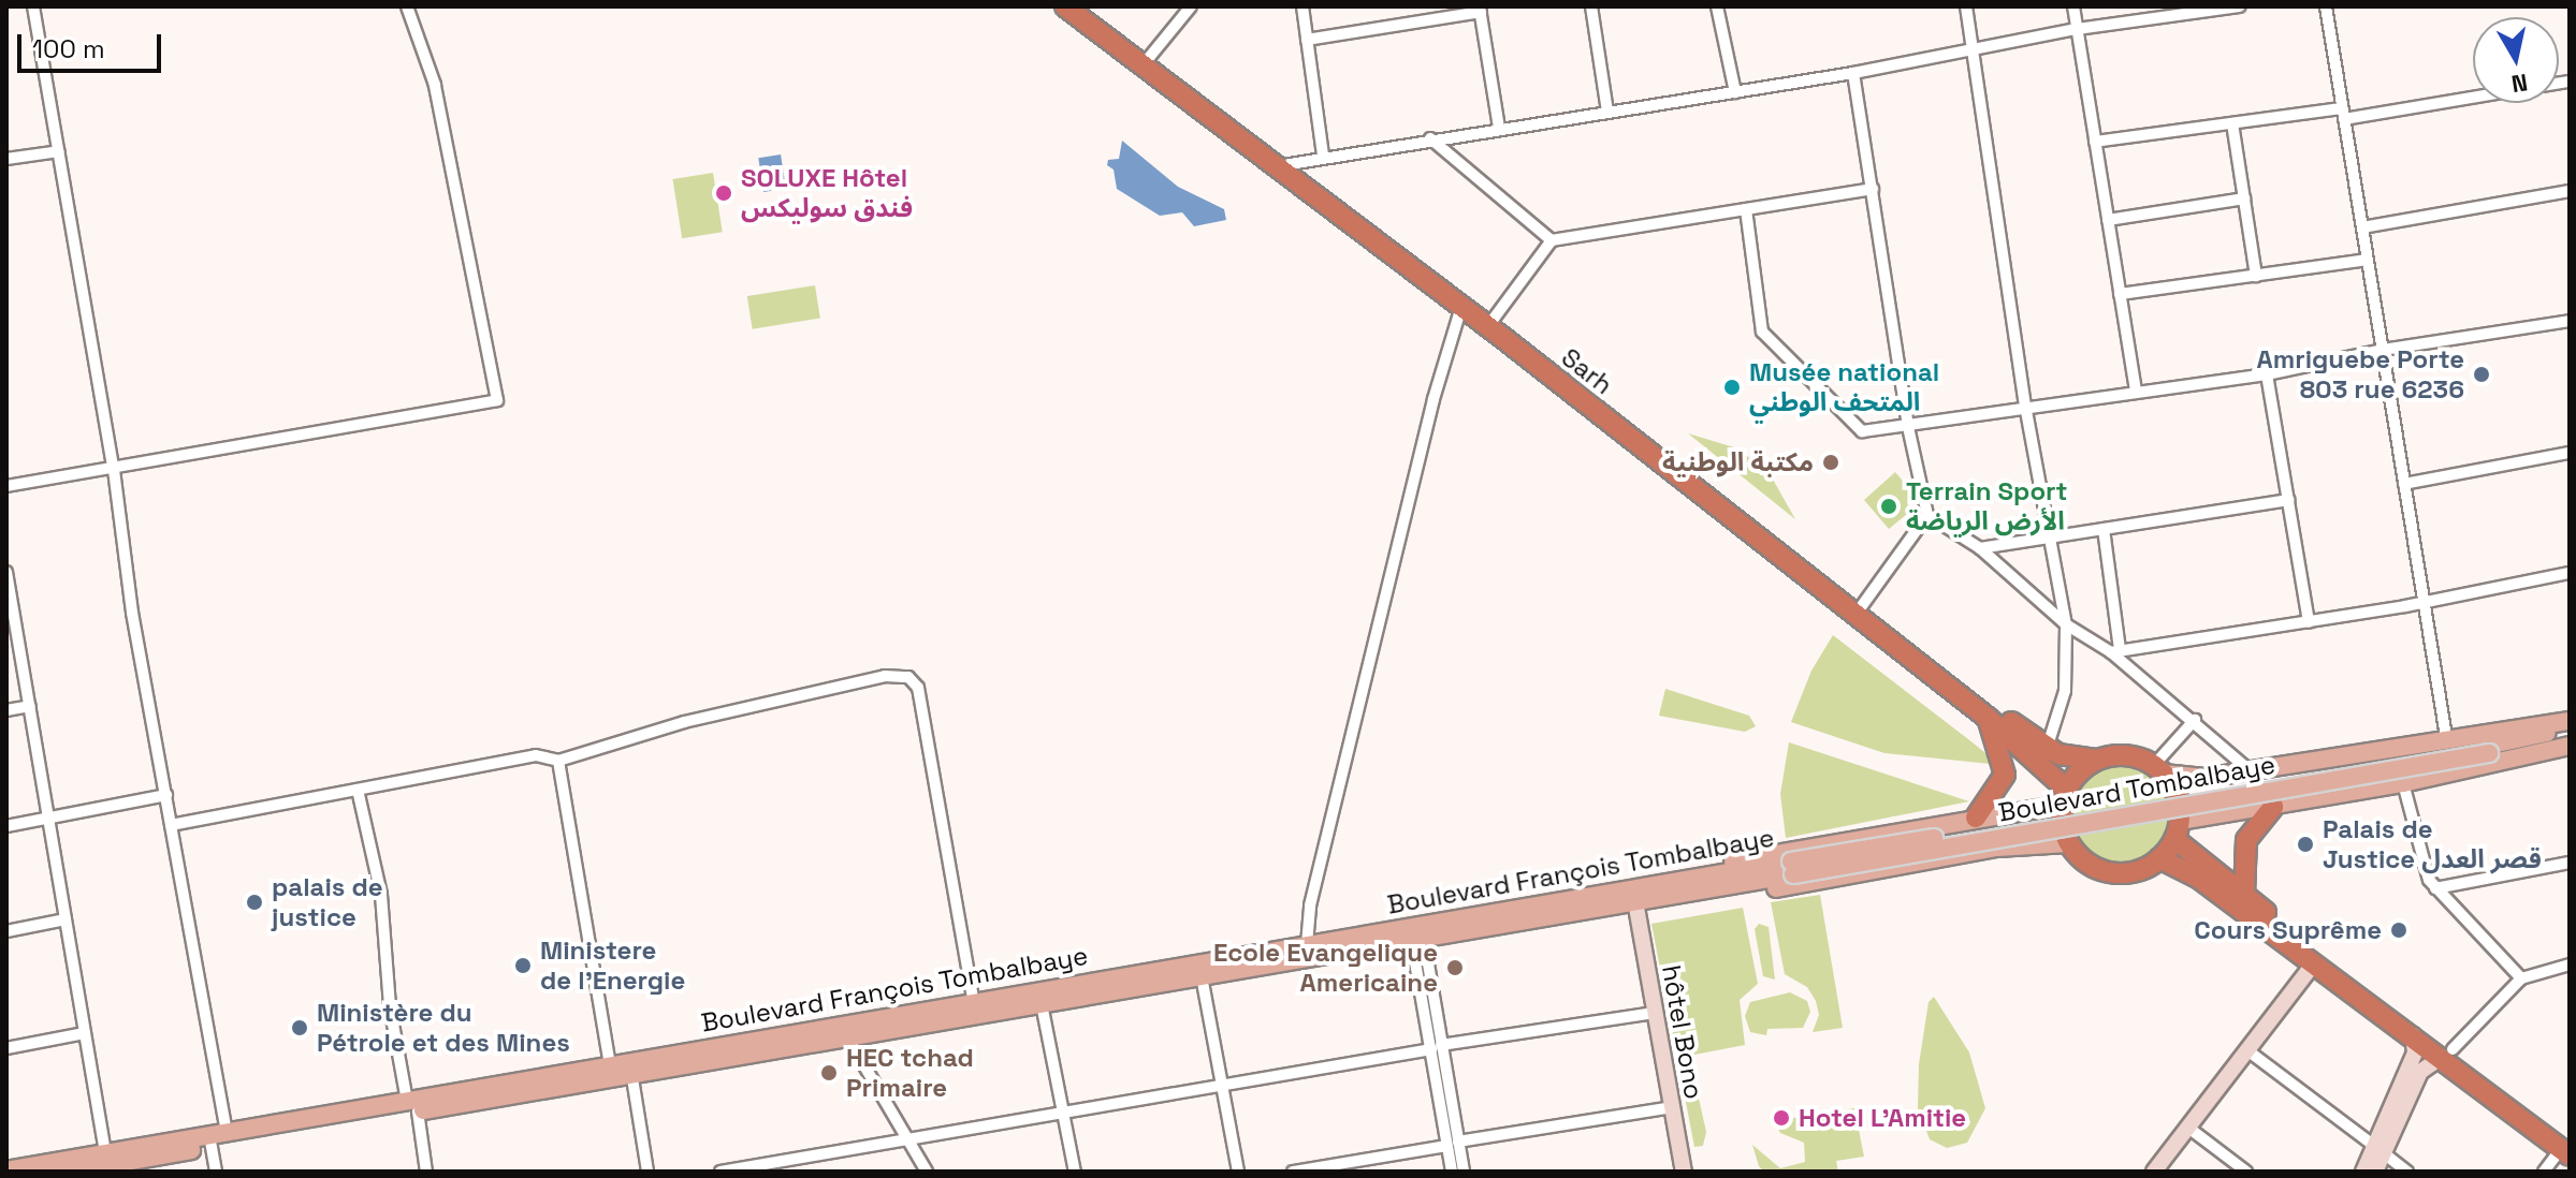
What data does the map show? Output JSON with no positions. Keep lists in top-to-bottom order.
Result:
{
  "streets": {
    "highway": ["Sarh"],
    "main road": ["Boulevard Tombalbaye", "Boulevard François Tombalbaye"],
    "street": ["hôtel Bono"]
  },
  "crossings": [
    ["Boulevard Tombalbaye", "Boulevard François Tombalbaye"],
    ["Boulevard François Tombalbaye", "hôtel Bono"]
  ],
  "places": [
    "SOLUXE Hôtel فندق سوليكس",
    "Amriguebe Porte 803 rue 6236",
    "Musée national المتحف الوطني",
    "مكتبة الوطنية",
    "Terrain Sport الأرض الرياضة",
    "Palais de Justice قصر العدل",
    "palais de justice",
    "Cours Suprême",
    "Ministere de l'Energie",
    "Ecole Evangelique Americaine",
    "Ministère du Pétrole et des Mines",
    "HEC tchad Primaire",
    "Hotel L'Amitie"
  ],
  "scale_bar": "100 m",
  "north": "bottom"
}
